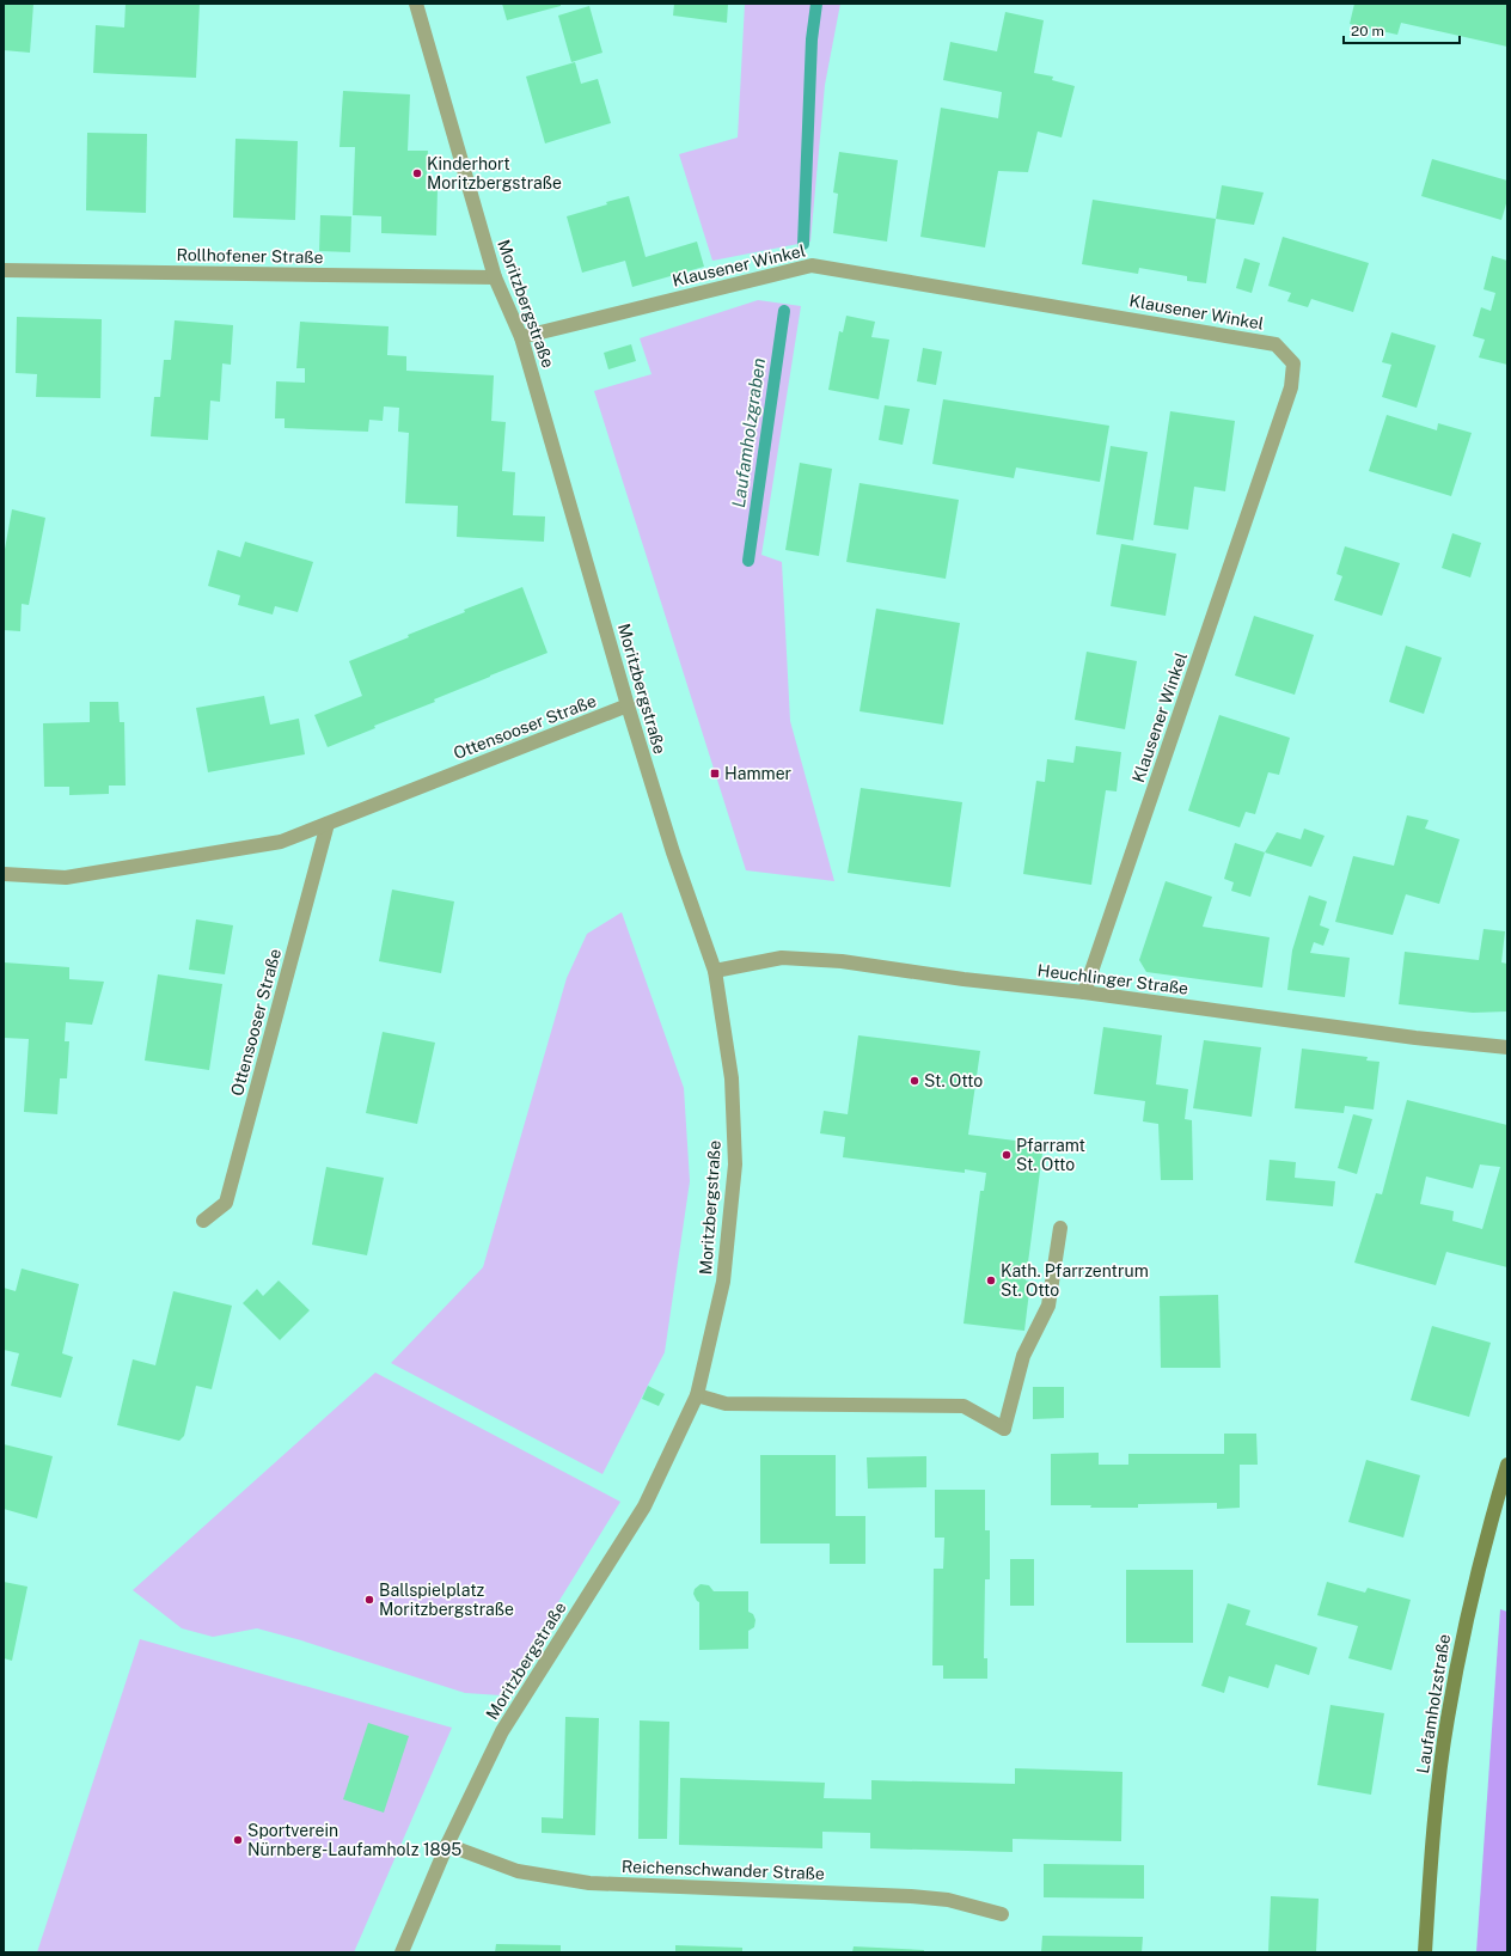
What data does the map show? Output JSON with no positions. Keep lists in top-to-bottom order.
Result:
{
  "streets": {
    "main road": ["Laufamholzstraße"],
    "street": [
      "Rollhofener Straße",
      "Klausener Winkel",
      "Moritzbergstraße",
      "Ottensooser Straße",
      "Heuchlinger Straße",
      "Reichenschwander Straße"
    ]
  },
  "crossings": [
    ["Rollhofener Straße", "Moritzbergstraße"],
    ["Klausener Winkel", "Moritzbergstraße"],
    ["Klausener Winkel", "Heuchlinger Straße"],
    ["Moritzbergstraße", "Ottensooser Straße"],
    ["Moritzbergstraße", "Heuchlinger Straße"],
    ["Moritzbergstraße", "Reichenschwander Straße"]
  ],
  "water": ["Laufamholzgraben"],
  "places": {
    "other": [
      "Kinderhort Moritzbergstraße",
      "St. Otto",
      "Pfarramt St. Otto",
      "Kath. Pfarrzentrum St. Otto",
      "Ballspielplatz Moritzbergstraße",
      "Sportverein Nürnberg-Laufamholz 1895"
    ],
    "transit": ["Hammer"]
  },
  "scale_bar": "20 m"
}
